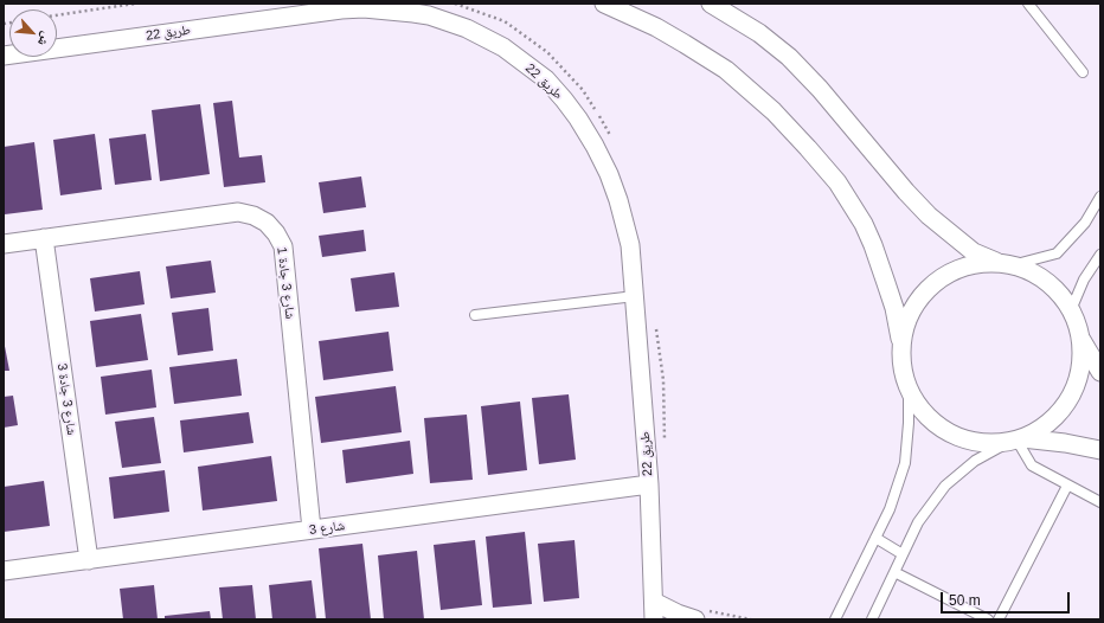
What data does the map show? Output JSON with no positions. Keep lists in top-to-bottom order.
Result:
{
  "streets": {
    "street": [
      "طريق 22",
      "شارع 3 جادة 1",
      "شارع 3 جادة 3",
      "شارع 3"
    ]
  },
  "crossings": [
    ["طريق 22", "شارع 3"],
    ["شارع 3 جادة 1", "شارع 3 جادة 3"],
    ["شارع 3 جادة 1", "شارع 3"],
    ["شارع 3 جادة 3", "شارع 3"]
  ],
  "scale_bar": "50 m",
  "north": "bottom right"
}
